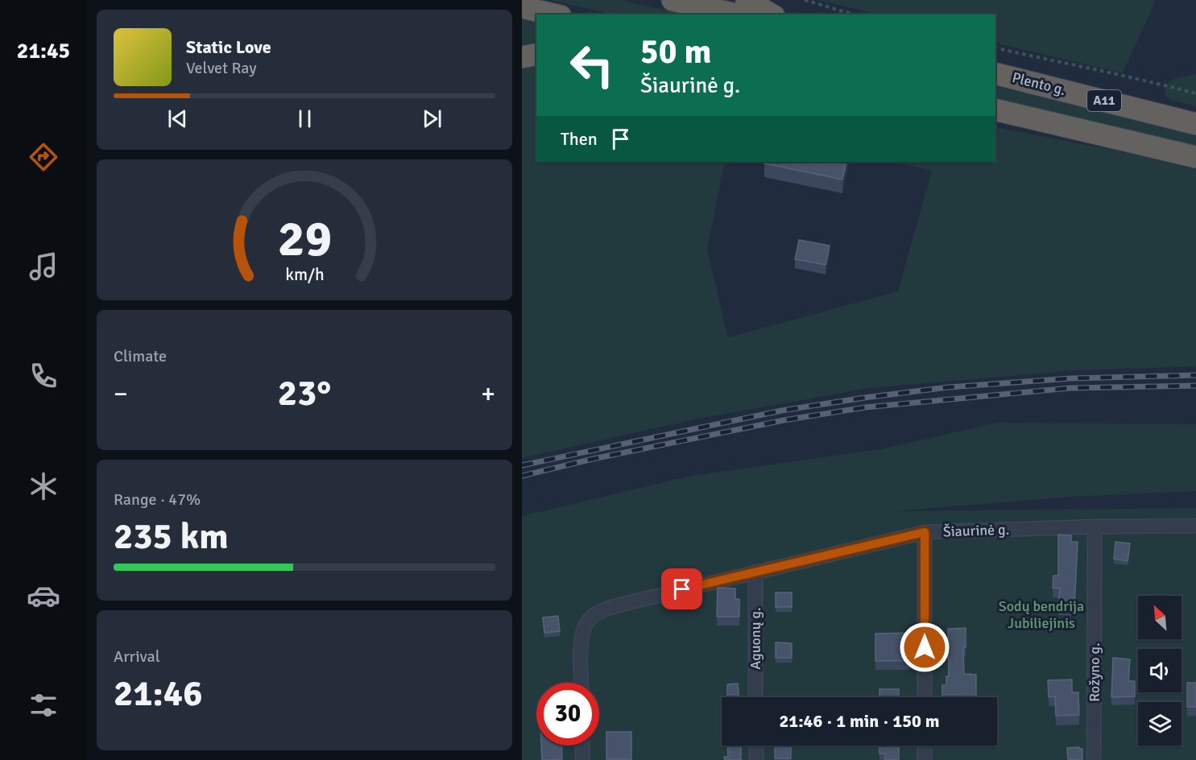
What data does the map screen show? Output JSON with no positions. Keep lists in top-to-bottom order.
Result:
{
  "streets": {
    "highway": ["Plento g.", "A11"],
    "street": ["Šiaurinė g.", "Aguonų g.", "Rožyno g."]
  },
  "crossings": [
    ["Šiaurinė g.", "Aguonų g."],
    ["Šiaurinė g.", "Rožyno g."]
  ],
  "parks": ["Sodų bendrija Jubiliejinis"],
  "north": "top left",
  "page": {
    "tabs": "21:45",
    "turn": ["50 m", "Šiaurinė g."],
    "song": ["Static Love", "Velvet Ray"],
    "then": "Then",
    "tile": [
      "Climate",
      ["Range · 47%", "235 km"],
      ["Arrival", "21:46"]
    ],
    "heat": ["−", "23°", "+"],
    "limit": "30",
    "trip": "21:46 · 1 min · 150 m",
    "gauge": ["29", "km/h"]
  }
}
